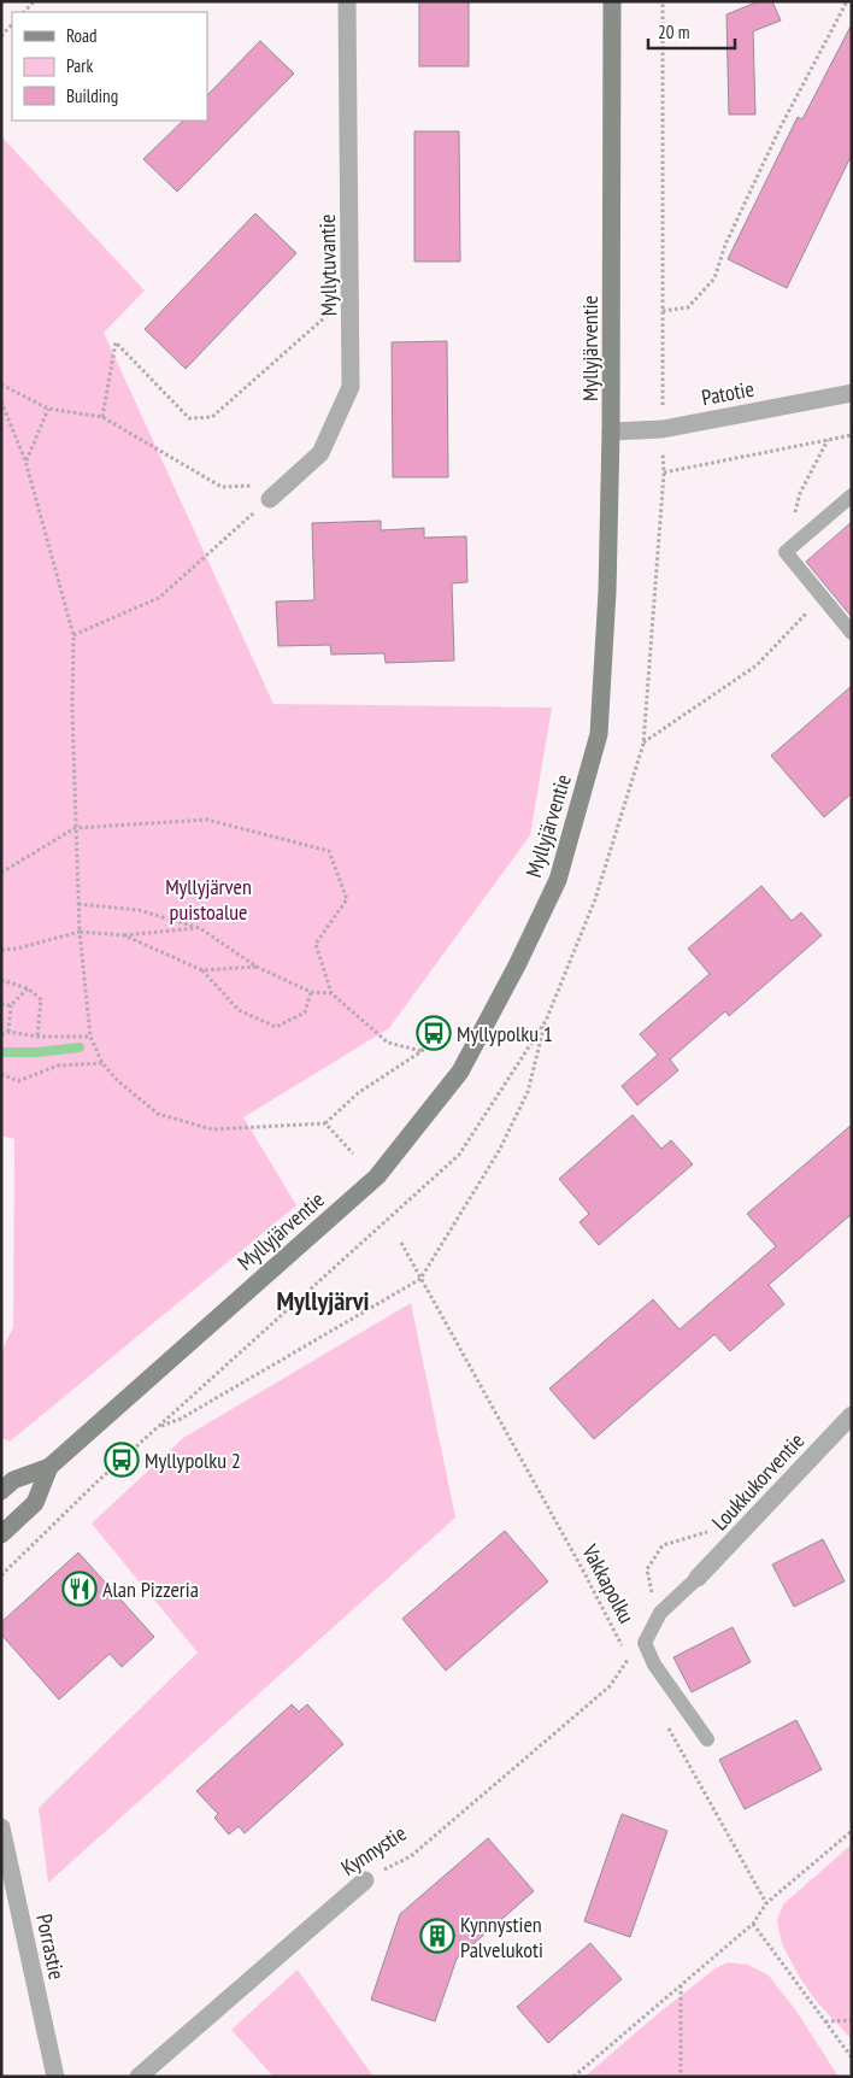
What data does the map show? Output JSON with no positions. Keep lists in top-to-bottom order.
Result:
{
  "streets": {
    "main road": ["Myllyjärventie"],
    "street": [
      "Myllytuvantie",
      "Patotie",
      "Loukkukorventie",
      "Kynnystie",
      "Porrastie"
    ],
    "path": ["Vakkapolku"]
  },
  "crossings": [
    ["Myllyjärventie", "Patotie"]
  ],
  "districts": ["Myllyjärvi"],
  "parks": ["Myllyjärven puistoalue"],
  "places": {
    "bus stop": ["Myllypolku 1", "Myllypolku 2"],
    "restaurant": ["Alan Pizzeria"],
    "building": ["Kynnystien Palvelukoti"]
  },
  "legend": ["Road", "Park", "Building"],
  "scale_bar": "20 m"
}
